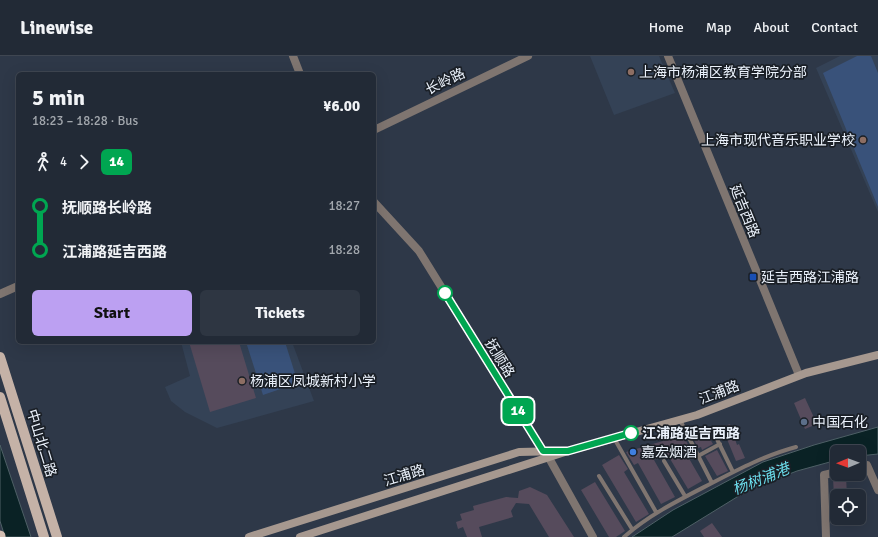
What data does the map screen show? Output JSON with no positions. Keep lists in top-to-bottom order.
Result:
{
  "streets": {
    "main road": ["江浦路", "中山北二路"],
    "street": ["长岭路", "延吉西路", "抚顺路"]
  },
  "crossings": [
    ["延吉西路", "江浦路"],
    ["抚顺路", "江浦路"]
  ],
  "water": ["杨树浦港"],
  "places": {
    "other": [
      "上海市杨浦区教育学院分部",
      "上海市现代音乐职业学校",
      "杨浦区凤城新村小学",
      "中国石化",
      "江浦路延吉西路",
      "嘉宏烟酒"
    ],
    "transit": ["延吉西路江浦路"]
  },
  "lines": ["bus line 14"],
  "north": "left",
  "page": {
    "header": "Linewise",
    "nav": [
      "Home",
      "Map",
      "About",
      "Contact"
    ],
    "on_map": "14",
    "heading": ["5 min", "18:23 – 18:28 · Bus", "¥6.00"],
    "legs": ["4", "14"],
    "list": [
      {
        "name": "抚顺路长岭路",
        "value": "18:27"
      },
      {
        "name": "江浦路延吉西路",
        "value": "18:28"
      }
    ],
    "buttons": ["Start", "Tickets"]
  }
}
